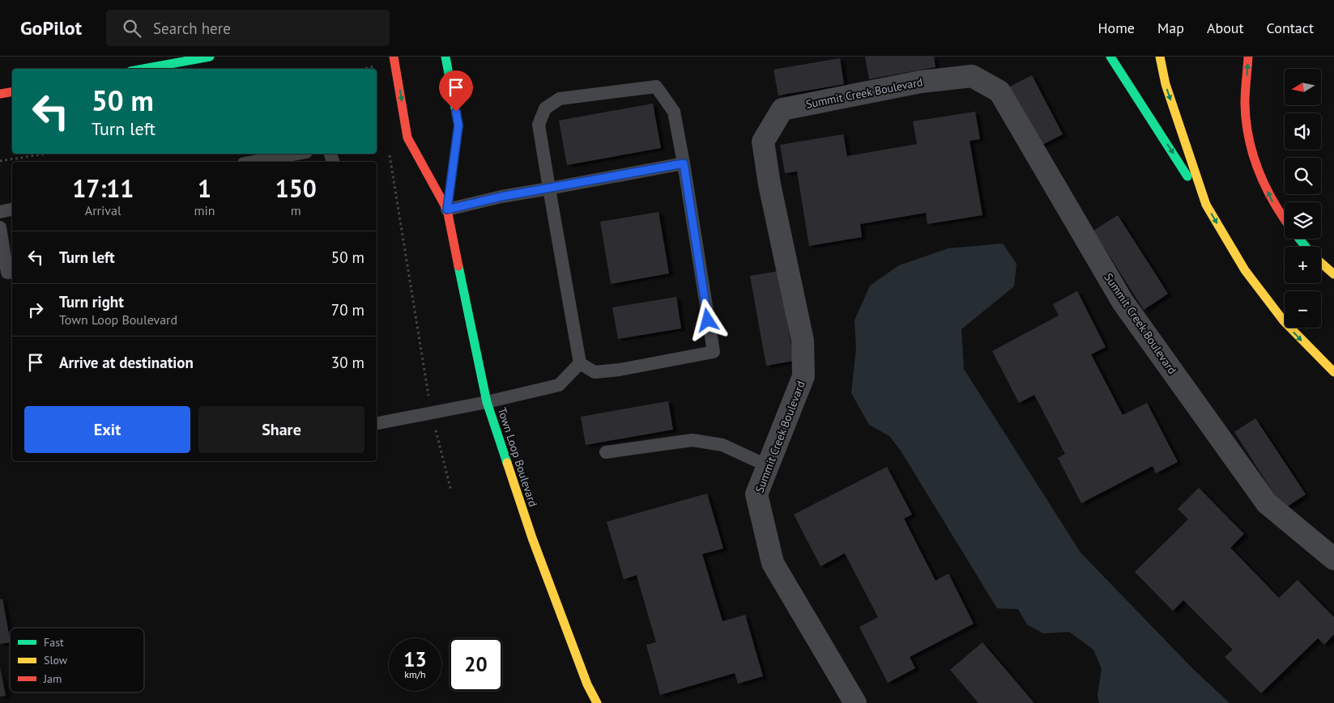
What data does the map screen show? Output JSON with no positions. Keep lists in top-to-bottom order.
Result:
{
  "streets": {
    "main road": ["Town Loop Boulevard"],
    "street": ["Summit Creek Boulevard"]
  },
  "legend": ["Fast", "Slow", "Jam"],
  "north": "left",
  "page": {
    "header": "GoPilot",
    "search": "Search here",
    "nav": [
      "Home",
      "Map",
      "About",
      "Contact"
    ],
    "map_buttons": ["+", "−"],
    "turn": ["50 m", "Turn left"],
    "eta": [
      "17:11",
      "Arrival",
      "1",
      "min",
      "150",
      "m"
    ],
    "list": [
      {
        "name": "Turn left",
        "value": "50 m"
      },
      {
        "name": "Turn right",
        "note": "Town Loop Boulevard",
        "value": "70 m"
      },
      {
        "name": "Arrive at destination",
        "value": "30 m"
      }
    ],
    "buttons": ["Exit", "Share"],
    "speed": "13 km/h",
    "limit": "20"
  }
}
